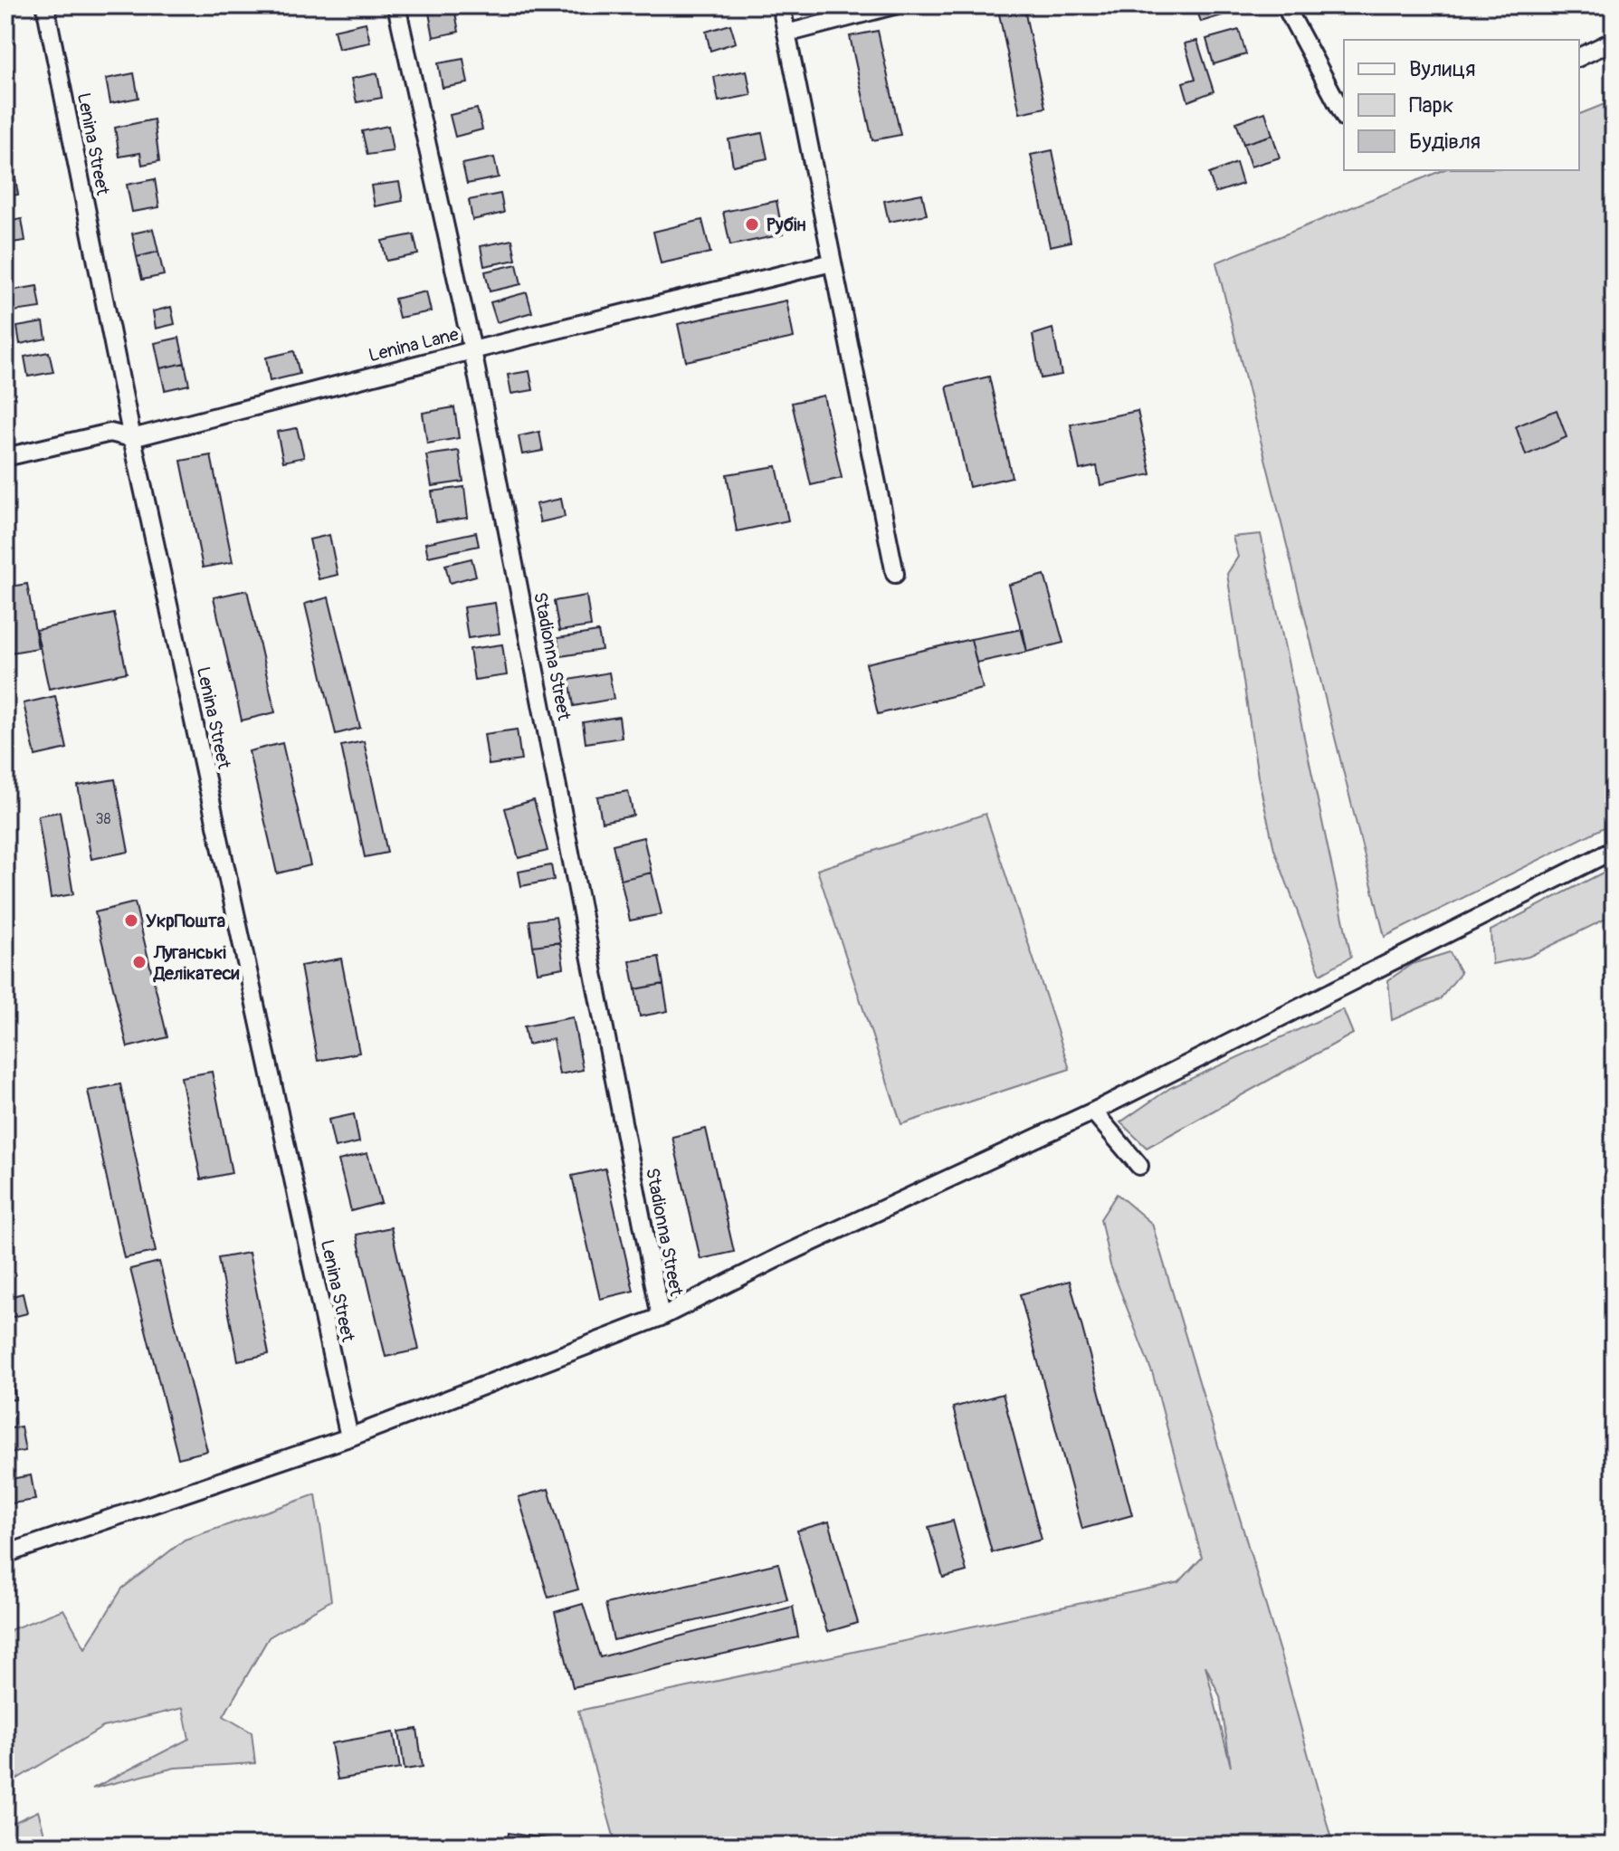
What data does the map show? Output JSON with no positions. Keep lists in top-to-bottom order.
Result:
{
  "streets": {
    "street": ["Lenina Street", "Lenina Lane", "Stadionna Street"]
  },
  "crossings": [
    ["Lenina Street", "Lenina Lane"],
    ["Lenina Lane", "Stadionna Street"]
  ],
  "places": ["Рубін", "УкрПошта", "Луганські Делікатеси"],
  "house_numbers": ["38"],
  "legend": ["Вулиця", "Парк", "Будівля"]
}
